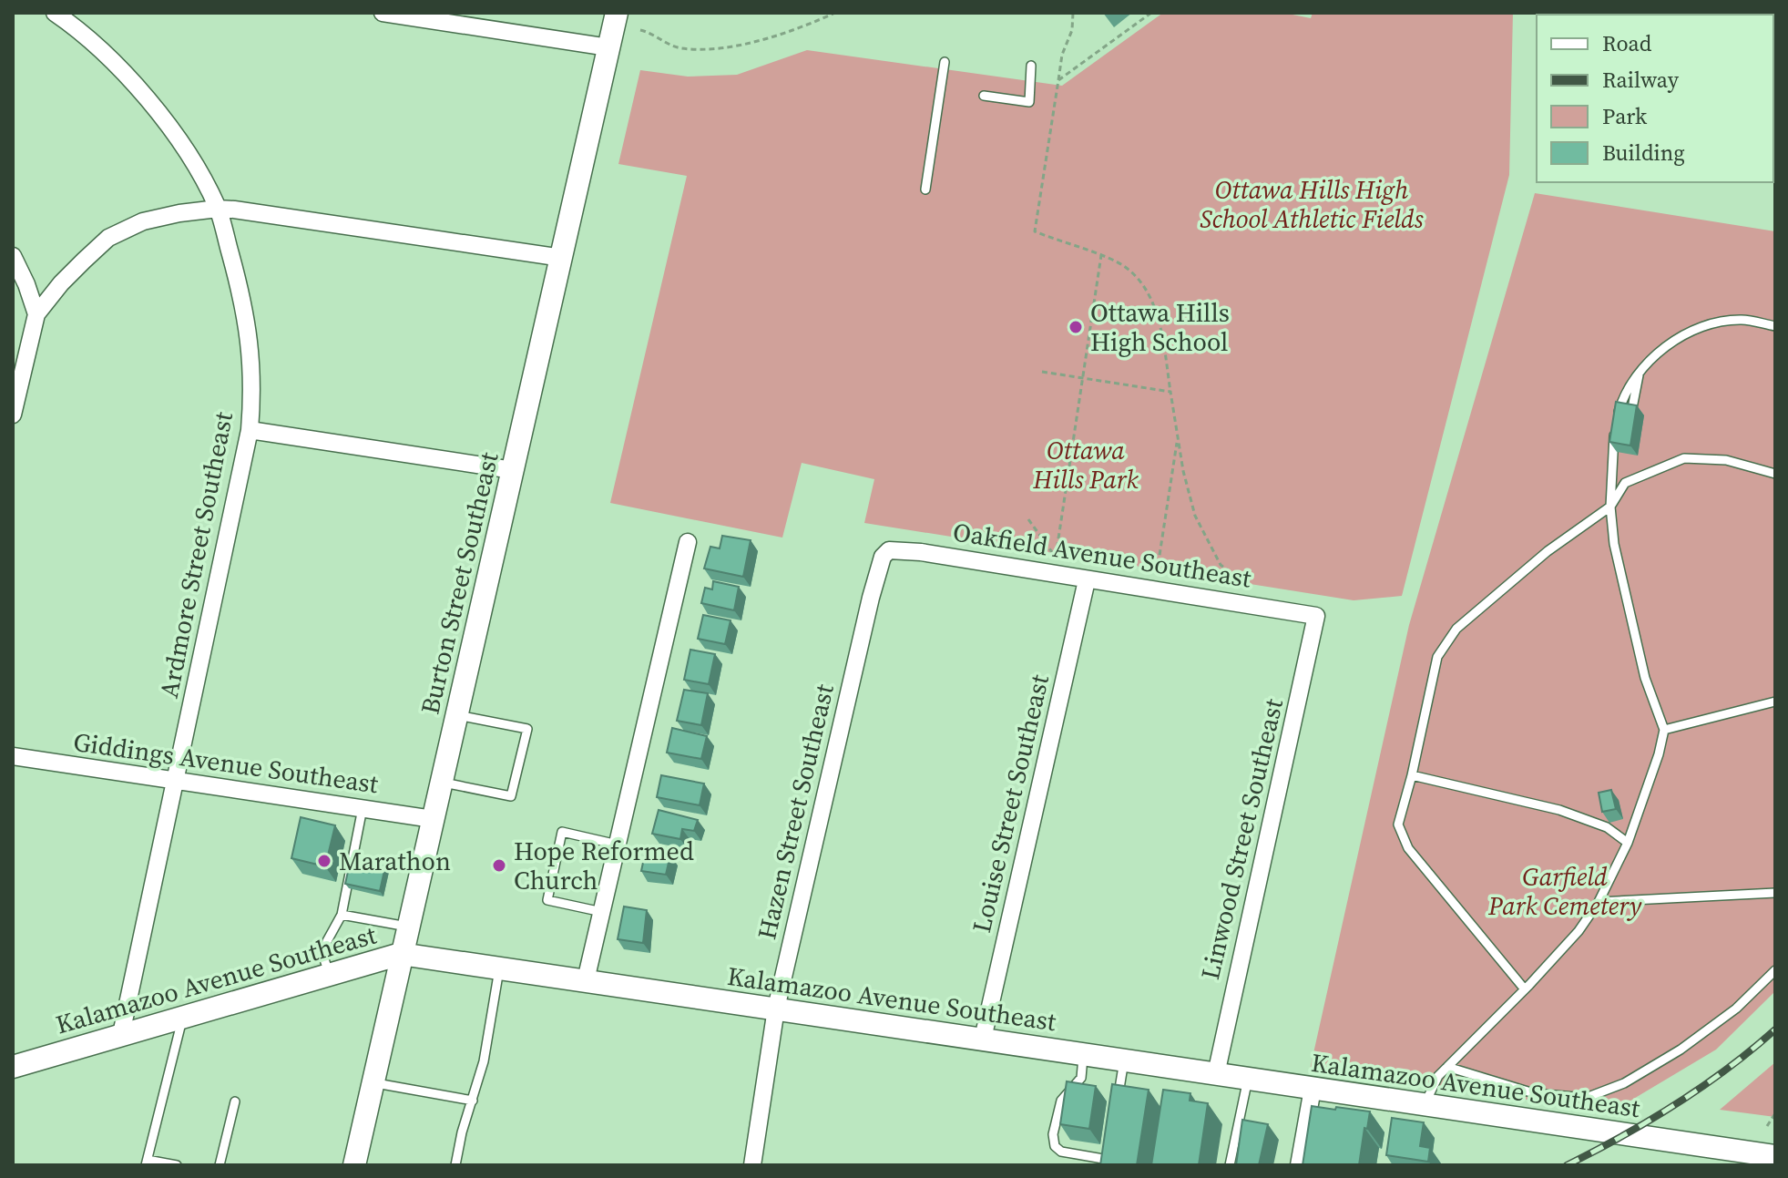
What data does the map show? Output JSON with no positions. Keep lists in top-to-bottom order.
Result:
{
  "streets": {
    "main road": ["Burton Street Southeast", "Kalamazoo Avenue Southeast"],
    "street": [
      "Ardmore Street Southeast",
      "Oakfield Avenue Southeast",
      "Giddings Avenue Southeast",
      "Louise Street Southeast",
      "Hazen Street Southeast",
      "Linwood Street Southeast"
    ]
  },
  "crossings": [
    ["Ardmore Street Southeast", "Giddings Avenue Southeast"],
    ["Ardmore Street Southeast", "Kalamazoo Avenue Southeast"],
    ["Oakfield Avenue Southeast", "Louise Street Southeast"],
    ["Oakfield Avenue Southeast", "Hazen Street Southeast"],
    ["Oakfield Avenue Southeast", "Linwood Street Southeast"],
    ["Burton Street Southeast", "Giddings Avenue Southeast"],
    ["Burton Street Southeast", "Kalamazoo Avenue Southeast"],
    ["Louise Street Southeast", "Kalamazoo Avenue Southeast"],
    ["Hazen Street Southeast", "Kalamazoo Avenue Southeast"],
    ["Linwood Street Southeast", "Kalamazoo Avenue Southeast"]
  ],
  "parks": ["Ottawa Hills High School Athletic Fields", "Ottawa Hills Park", "Garfield Park Cemetery"],
  "places": ["Ottawa Hills High School", "Marathon", "Hope Reformed Church"],
  "legend": [
    "Road",
    "Railway",
    "Park",
    "Building"
  ]
}
